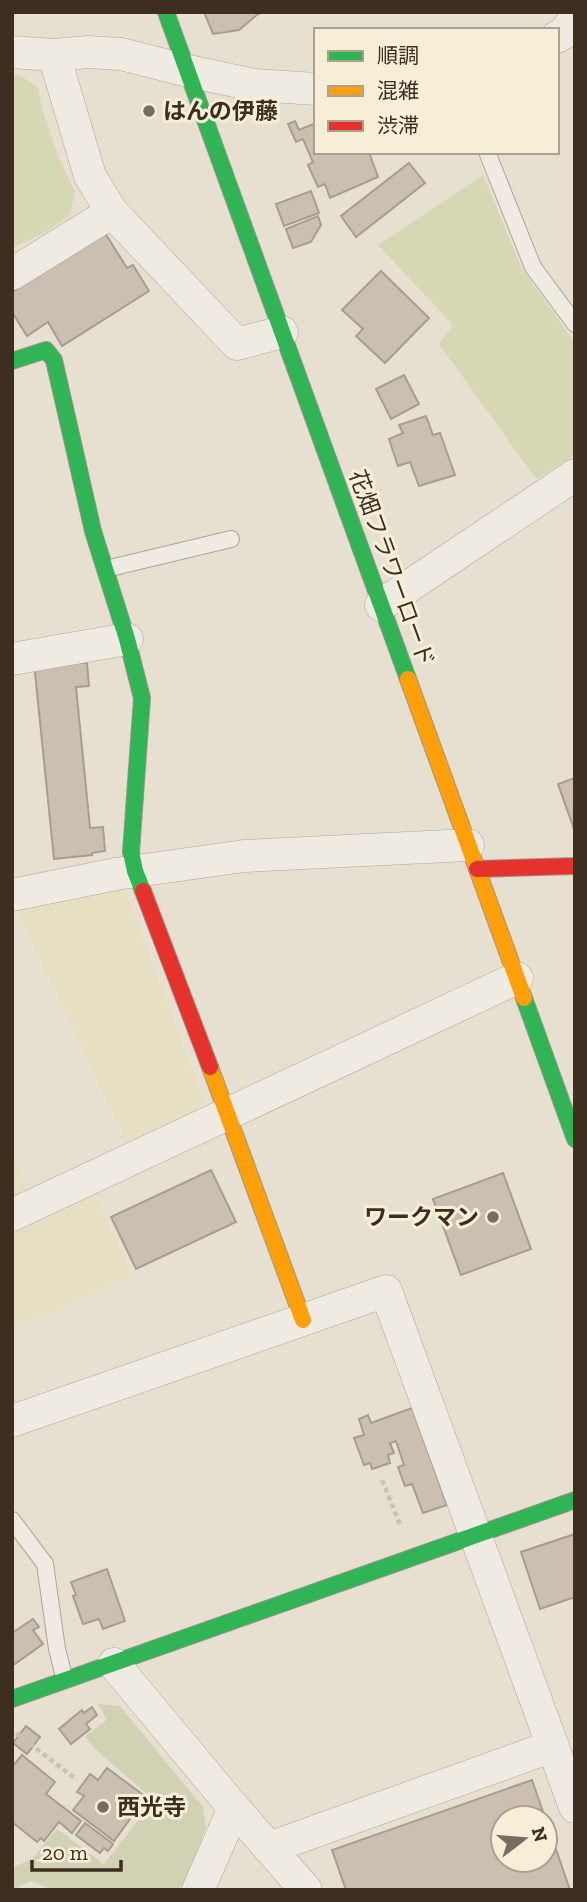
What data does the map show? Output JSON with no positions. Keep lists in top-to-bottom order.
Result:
{
  "streets": {
    "street": ["花畑フラワーロード"]
  },
  "places": ["はんの伊藤", "ワークマン", "西光寺"],
  "legend": ["順調", "混雑", "渋滞"],
  "scale_bar": "20 m",
  "north": "right"
}
